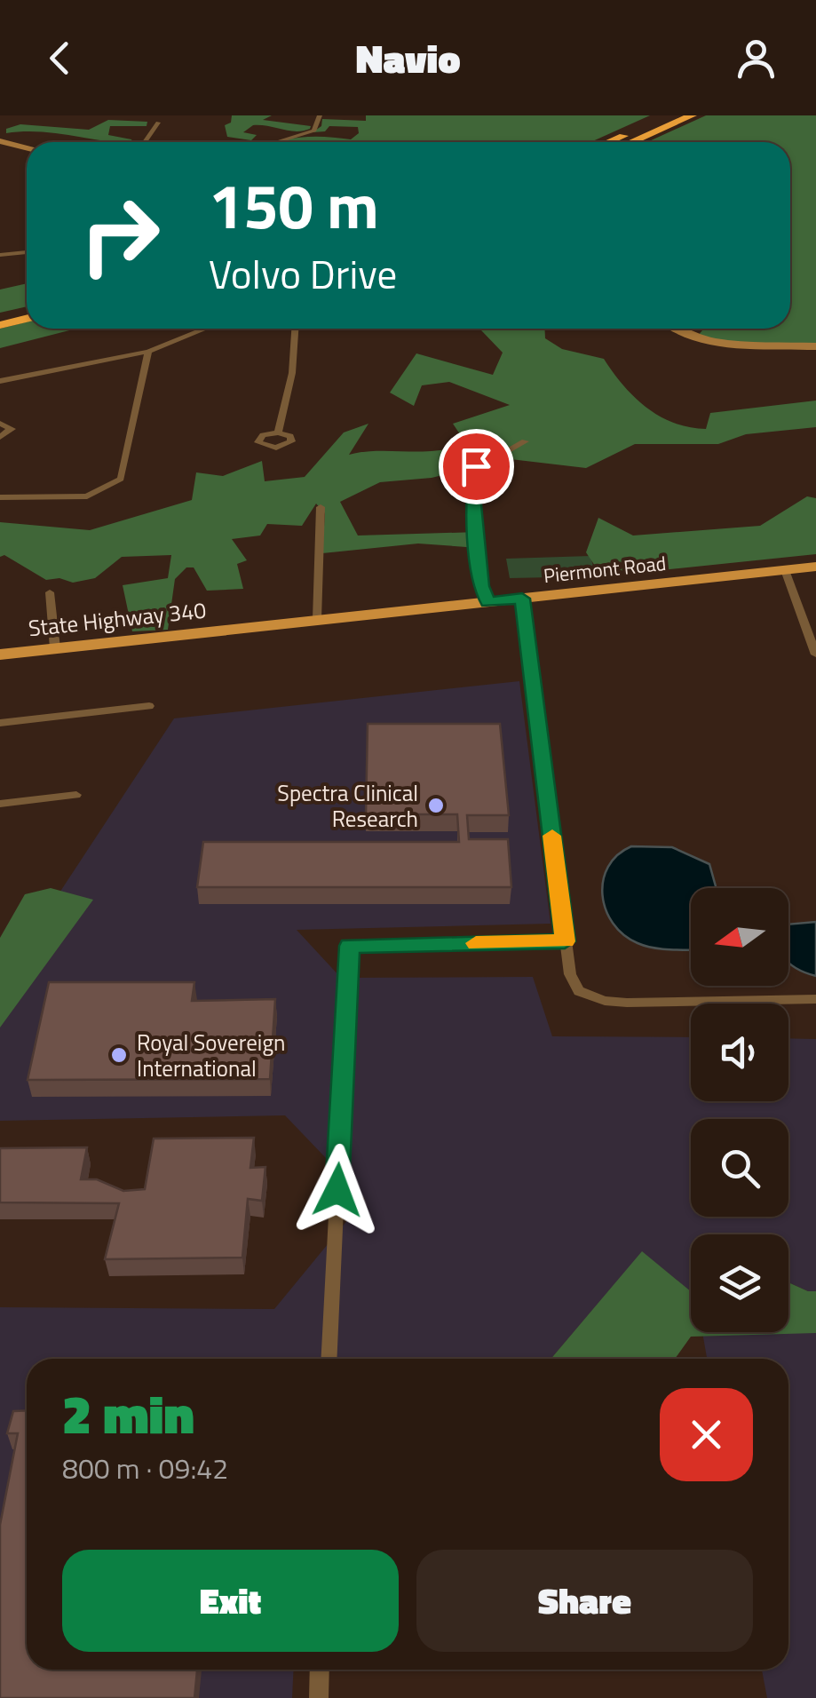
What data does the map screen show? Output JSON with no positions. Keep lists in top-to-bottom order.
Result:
{
  "streets": {
    "main road": ["Piermont Road", "State Highway 340"]
  },
  "crossings": [
    ["Piermont Road", "State Highway 340"]
  ],
  "places": ["Spectra Clinical Research", "Royal Sovereign International"],
  "north": "left",
  "page": {
    "header": "Navio",
    "turn": ["150 m", "Volvo Drive"],
    "heading": ["2 min", "800 m · 09:42"],
    "buttons": ["Exit", "Share"]
  }
}
